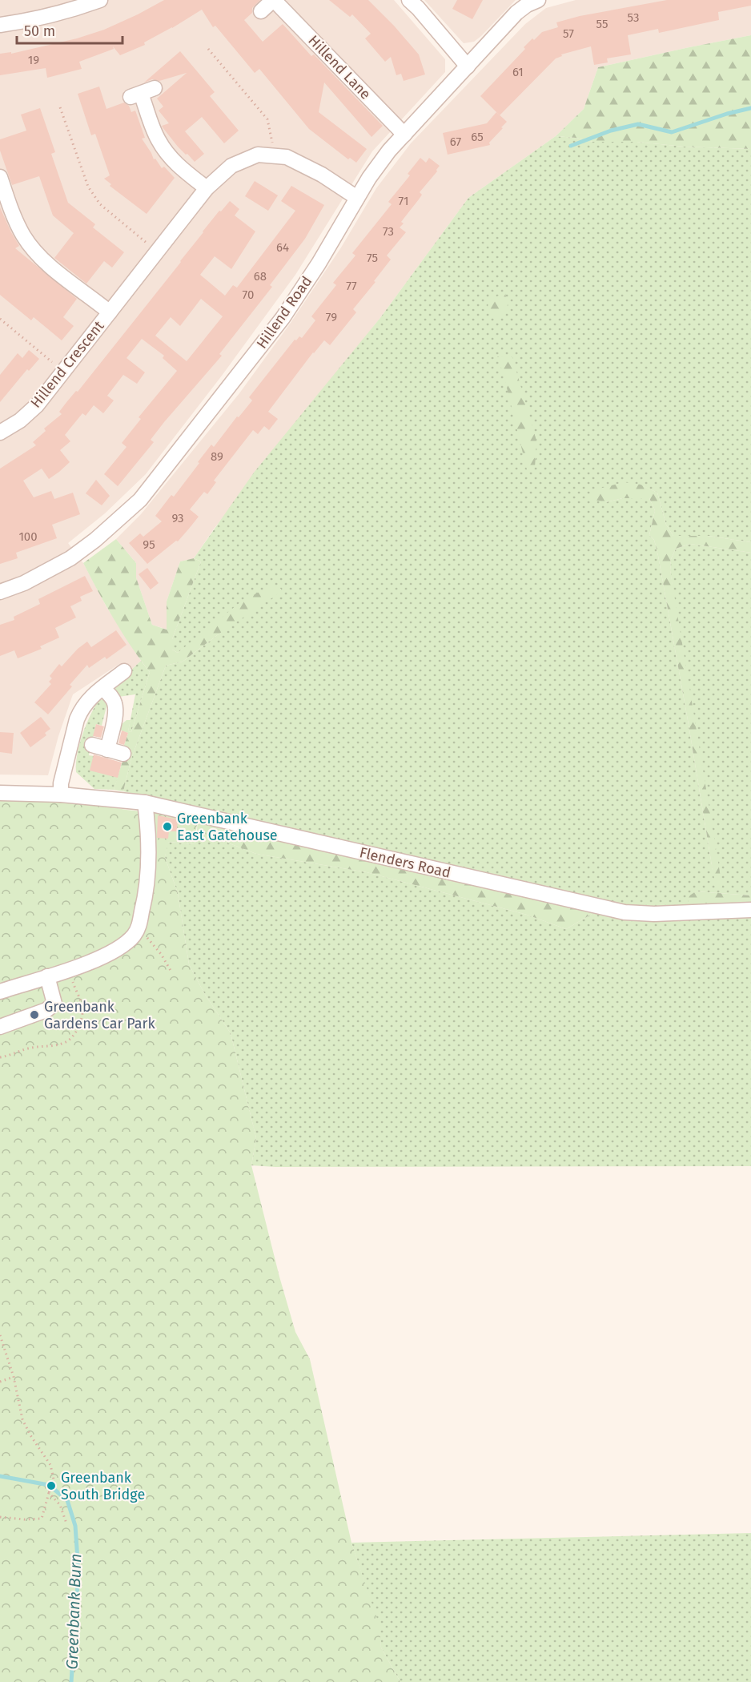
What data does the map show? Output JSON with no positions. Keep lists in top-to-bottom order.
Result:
{
  "streets": {
    "street": [
      "Hillend Lane",
      "Hillend Road",
      "Hillend Crescent",
      "Flenders Road"
    ]
  },
  "crossings": [
    ["Hillend Lane", "Hillend Road"],
    ["Hillend Road", "Hillend Crescent"]
  ],
  "water": ["Greenbank Burn"],
  "places": ["Greenbank East Gatehouse", "Greenbank Gardens Car Park", "Greenbank South Bridge"],
  "house_numbers": [
    "53",
    "55",
    "57",
    "19",
    "61",
    "65",
    "67",
    "71",
    "73",
    "64",
    "75",
    "68",
    "77",
    "70",
    "79",
    "89",
    "93",
    "100",
    "95"
  ],
  "scale_bar": "50 m"
}
